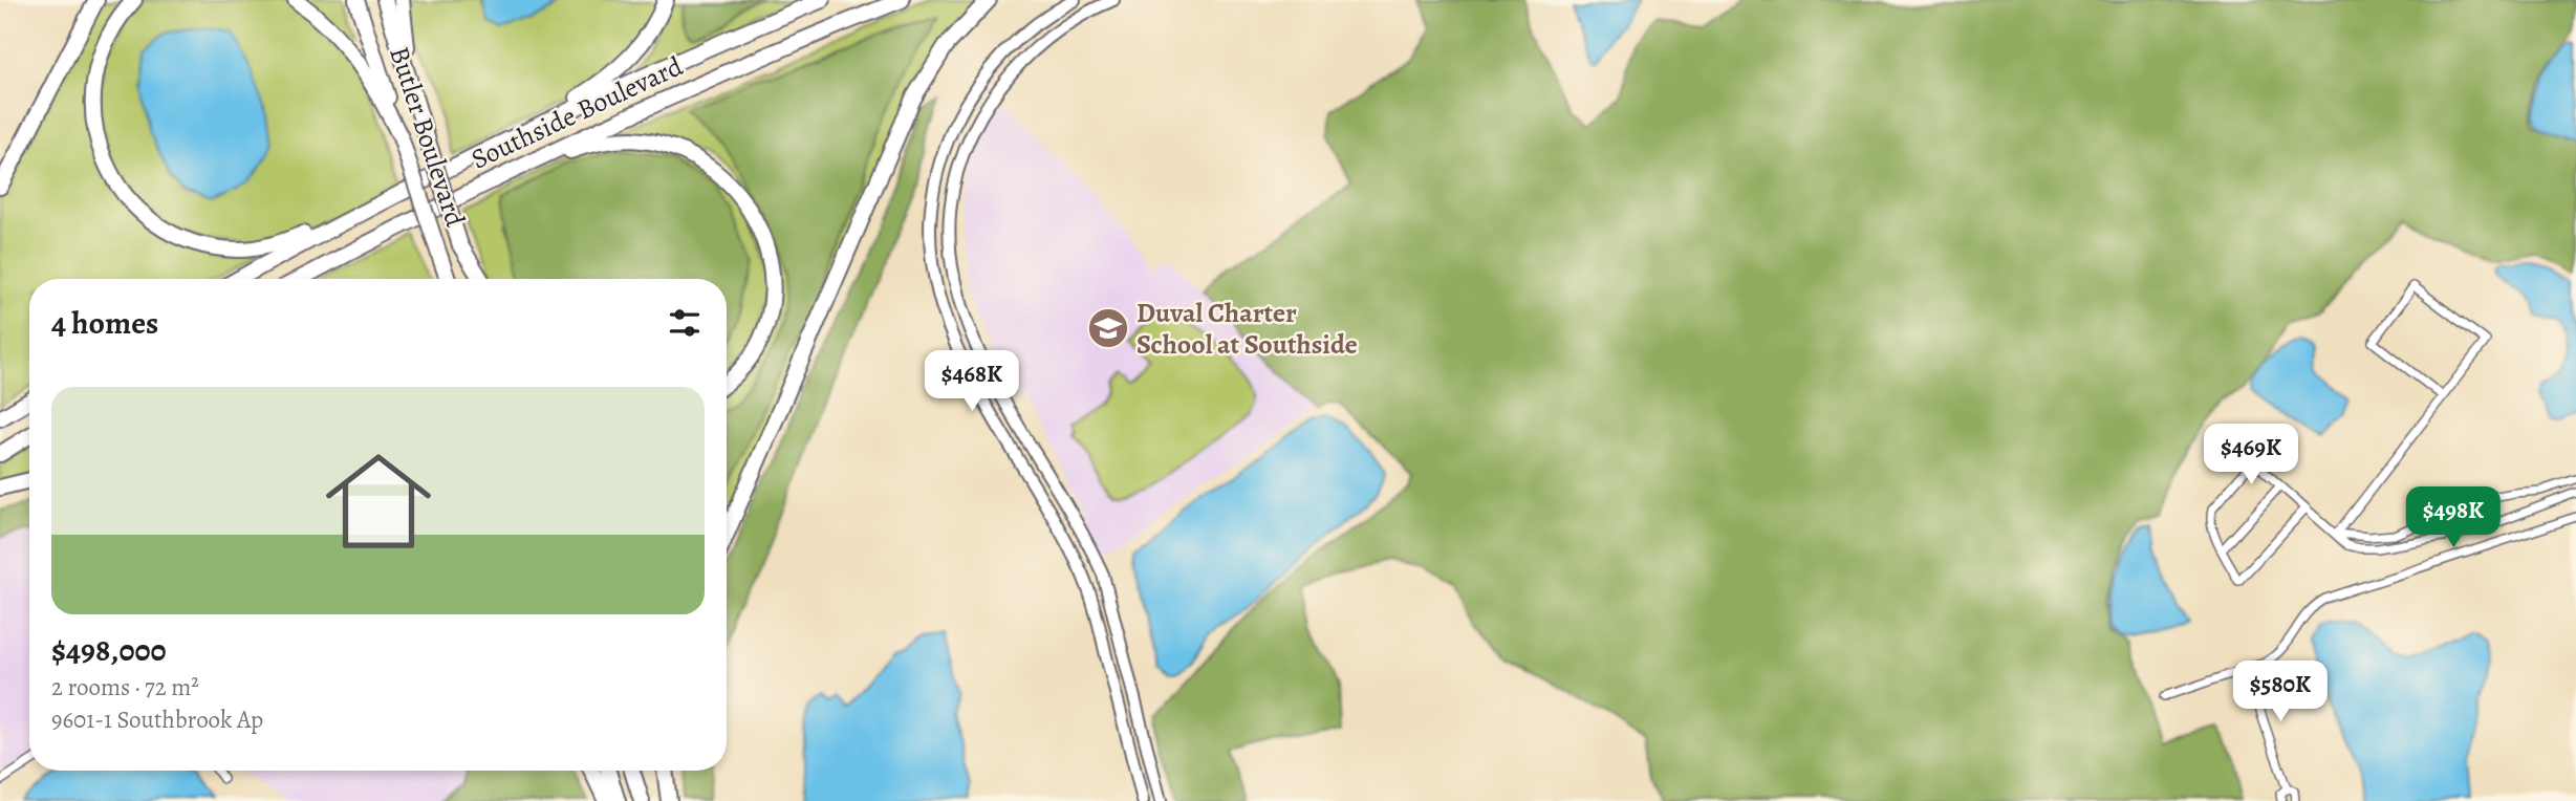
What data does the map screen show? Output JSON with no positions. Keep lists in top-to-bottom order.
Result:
{
  "streets": {
    "highway": ["Southside Boulevard", "Butler Boulevard"]
  },
  "places": {
    "school or university": ["Duval Charter School at Southside"]
  },
  "page": {
    "heading": "4 homes",
    "price": [
      "$468K",
      "$469K",
      "$498K",
      "$580K"
    ],
    "list": [
      {
        "name": "$498,000",
        "note": "2 rooms · 72 m² · 9601-1 Southbrook Ap"
      }
    ]
  }
}
